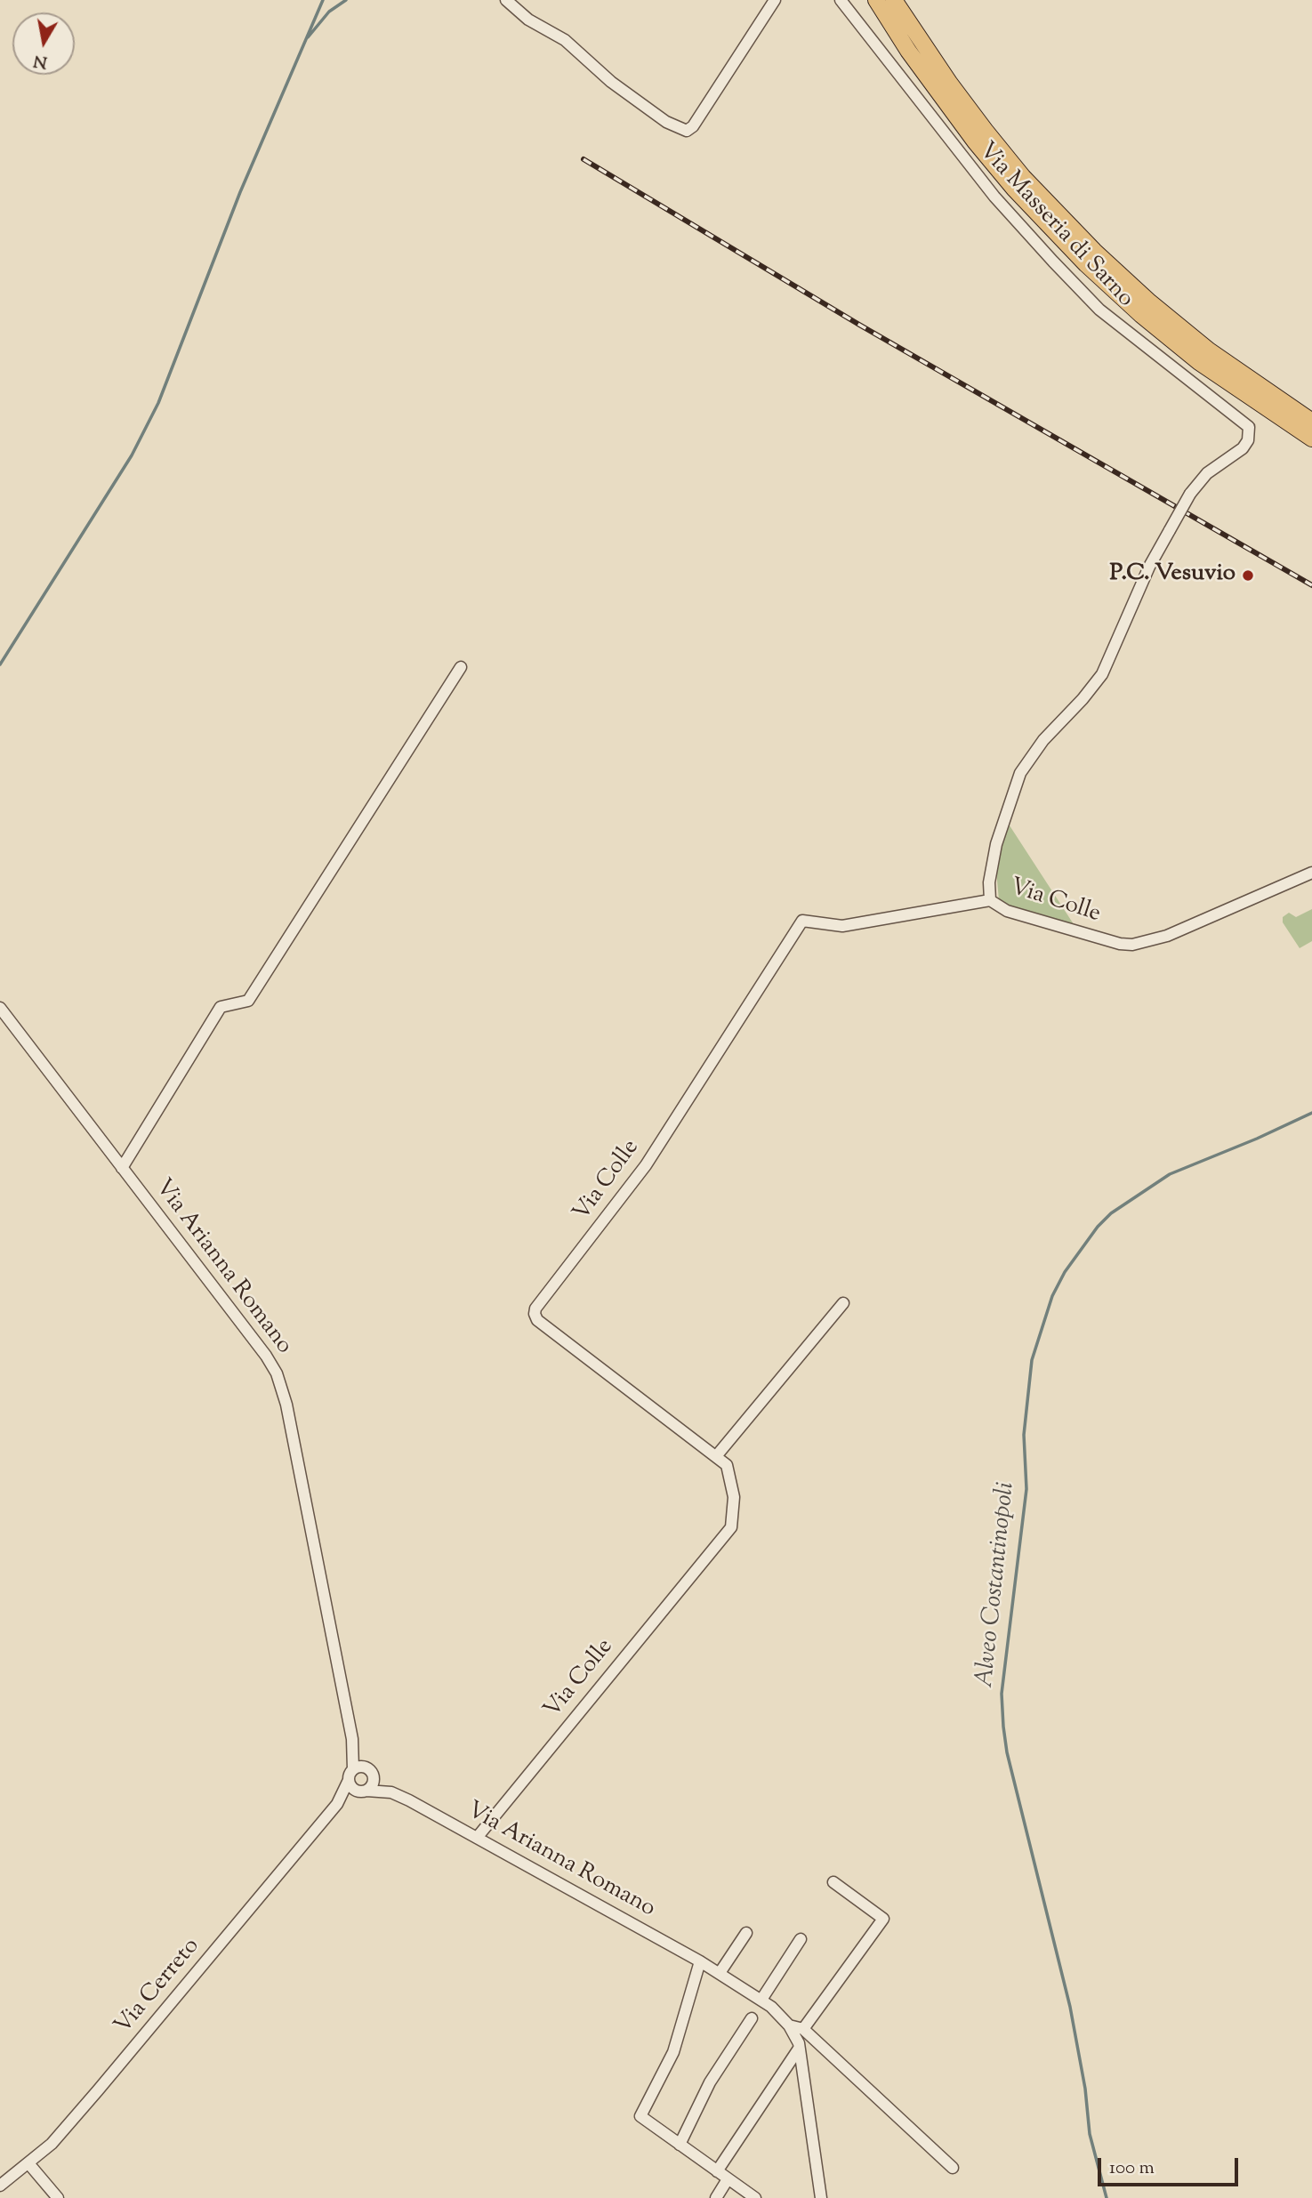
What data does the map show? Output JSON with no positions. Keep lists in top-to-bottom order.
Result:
{
  "streets": {
    "street": [
      "Via Masseria di Sarno",
      "Via Colle",
      "Via Arianna Romano",
      "Via Cerreto"
    ]
  },
  "crossings": [
    ["Via Masseria di Sarno", "Via Colle"],
    ["Via Colle", "Via Arianna Romano"],
    ["Via Arianna Romano", "Via Cerreto"]
  ],
  "water": ["Alveo Costantinopoli"],
  "places": ["P.C. Vesuvio"],
  "scale_bar": "100 m",
  "north": "bottom"
}
